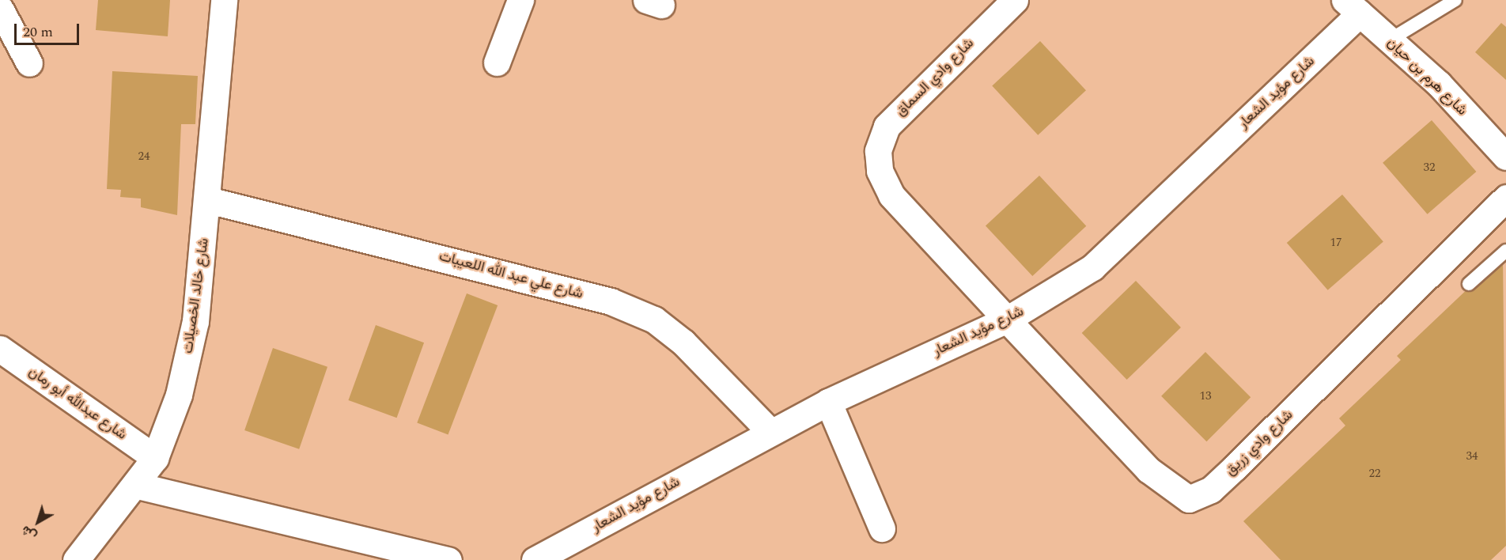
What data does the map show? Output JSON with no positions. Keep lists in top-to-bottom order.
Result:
{
  "streets": {
    "street": [
      "شارع هرم بن حيان",
      "شارع وادي السماق",
      "شارع مؤيد الشعار",
      "شارع علي عبد الله اللعيبات",
      "شارع خالد الخصيلات",
      "شارع عبدالله أبو رمان",
      "شارع وادي زريق"
    ]
  },
  "crossings": [
    ["شارع هرم بن حيان", "شارع مؤيد الشعار"],
    ["شارع وادي السماق", "شارع مؤيد الشعار"],
    ["شارع وادي السماق", "شارع وادي زريق"],
    ["شارع مؤيد الشعار", "شارع علي عبد الله اللعيبات"],
    ["شارع مؤيد الشعار", "شارع وادي زريق"],
    ["شارع علي عبد الله اللعيبات", "شارع خالد الخصيلات"],
    ["شارع خالد الخصيلات", "شارع عبدالله أبو رمان"]
  ],
  "house_numbers": [
    "24",
    "32",
    "17",
    "13",
    "34",
    "22"
  ],
  "scale_bar": "20 m",
  "north": "bottom left"
}
